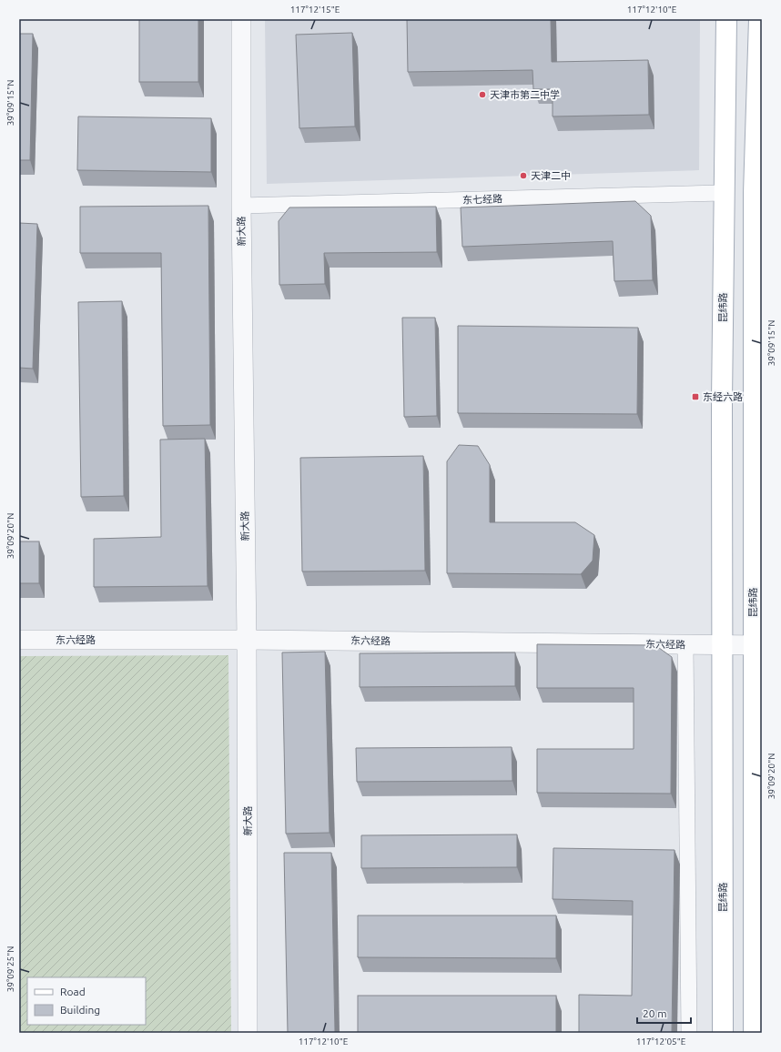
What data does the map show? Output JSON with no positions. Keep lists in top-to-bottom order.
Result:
{
  "streets": {
    "main road": ["昆纬路"],
    "street": ["东七经路", "新大路", "东六经路"]
  },
  "crossings": [
    ["东七经路", "新大路"],
    ["东七经路", "昆纬路"],
    ["新大路", "东六经路"],
    ["昆纬路", "东六经路"]
  ],
  "places": {
    "other": ["天津市第二中学", "天津二中"],
    "transit": ["东经六路"]
  },
  "legend": ["Road", "Building"],
  "scale_bar": "20 m",
  "coordinates": [
    "117°12'15\"E",
    "117°12'10\"E",
    "39°09'15\"N",
    "39°09'20\"N",
    "39°09'25\"N",
    "117°12'05\"E"
  ]
}
